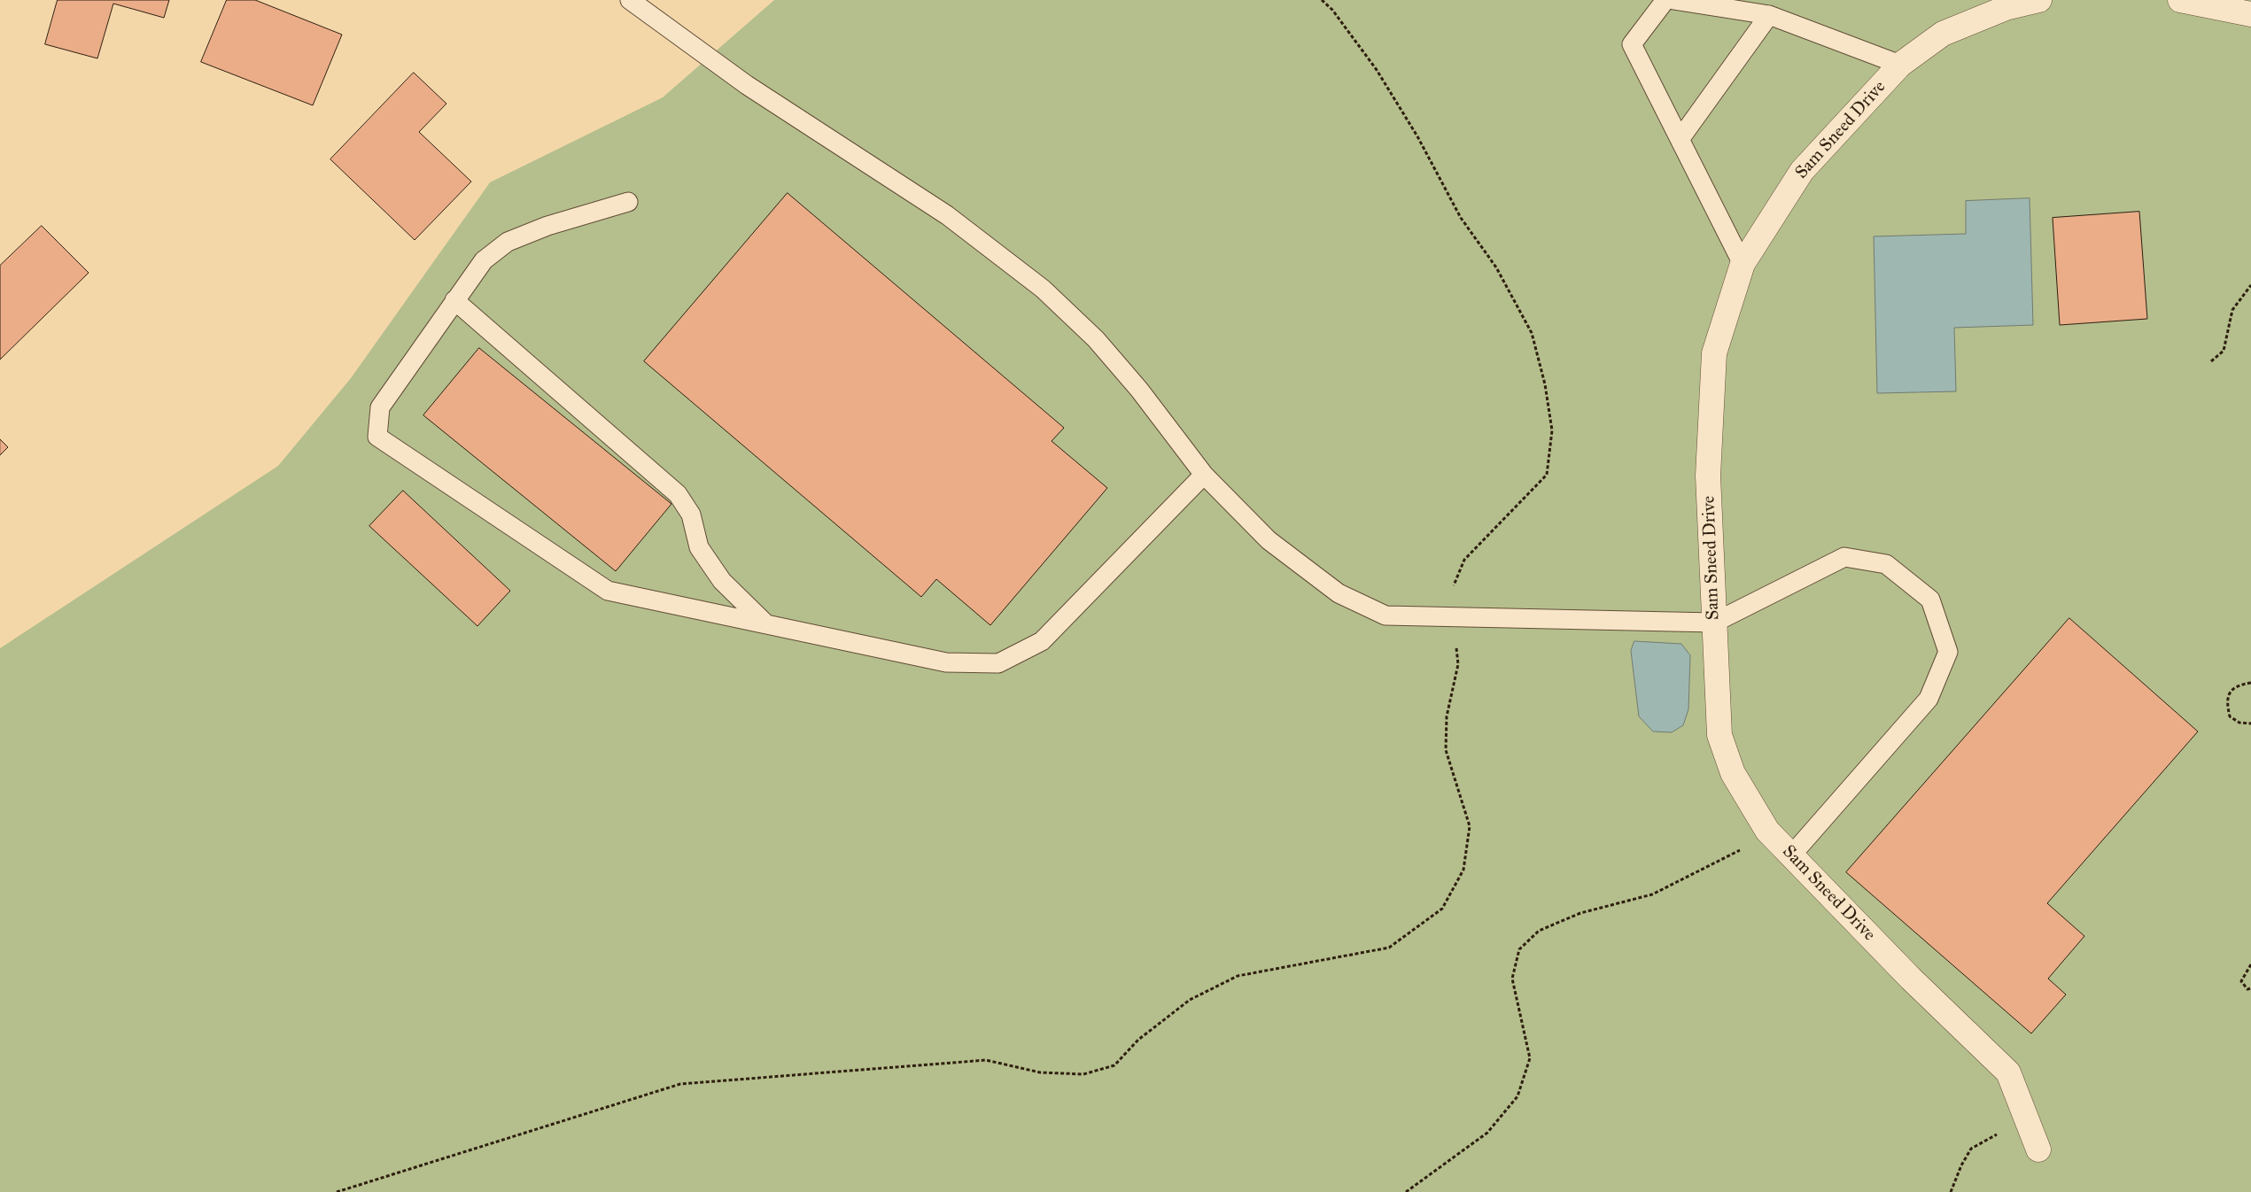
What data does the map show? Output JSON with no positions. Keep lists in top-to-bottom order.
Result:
{
  "streets": {
    "street": ["Sam Sneed Drive"]
  }
}
